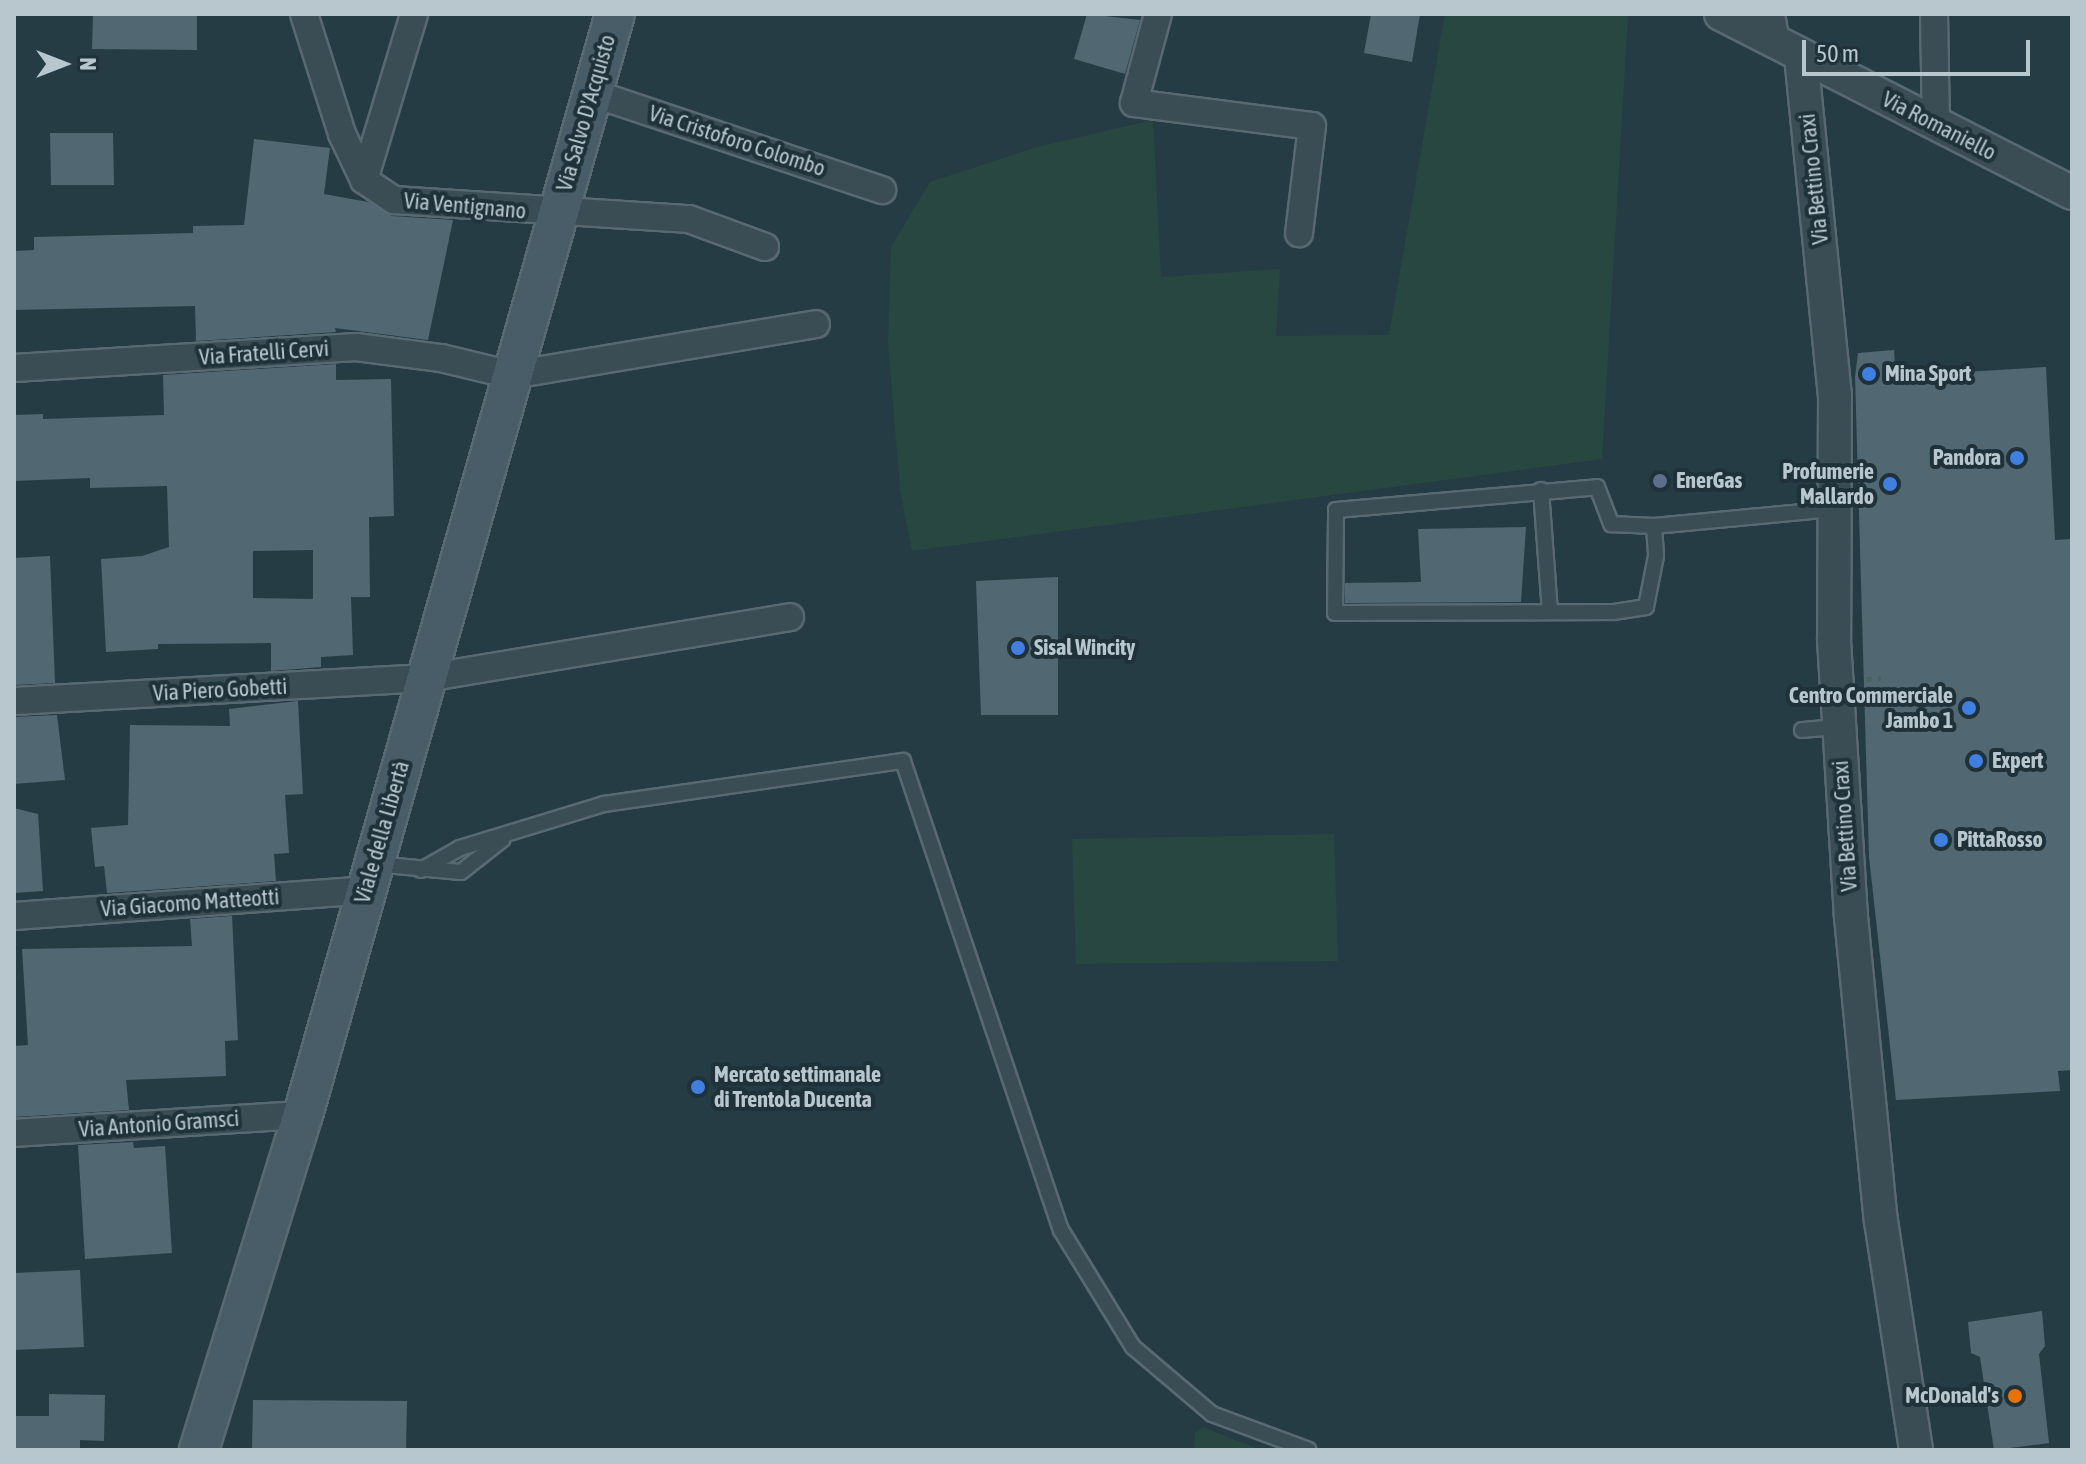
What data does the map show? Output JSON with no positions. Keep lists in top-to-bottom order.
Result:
{
  "streets": {
    "main road": ["Via Salvo D'Acquisto", "Viale della Libertà"],
    "street": [
      "Via Romaniello",
      "Via Cristoforo Colombo",
      "Via Bettino Craxi",
      "Via Ventignano",
      "Via Fratelli Cervi",
      "Via Piero Gobetti",
      "Via Giacomo Matteotti",
      "Via Antonio Gramsci"
    ]
  },
  "crossings": [
    ["Via Salvo D'Acquisto", "Via Cristoforo Colombo"],
    ["Via Salvo D'Acquisto", "Via Ventignano"],
    ["Via Salvo D'Acquisto", "Viale della Libertà"],
    ["Via Romaniello", "Via Bettino Craxi"],
    ["Via Ventignano", "Viale della Libertà"],
    ["Via Fratelli Cervi", "Viale della Libertà"],
    ["Via Piero Gobetti", "Viale della Libertà"],
    ["Viale della Libertà", "Via Giacomo Matteotti"],
    ["Viale della Libertà", "Via Antonio Gramsci"]
  ],
  "places": [
    "Mina Sport",
    "Pandora",
    "EnerGas",
    "Profumerie Mallardo",
    "Sisal Wincity",
    "Centro Commerciale Jambo 1",
    "Expert",
    "PittaRosso",
    "Mercato settimanale di Trentola Ducenta",
    "McDonald's"
  ],
  "scale_bar": "50 m",
  "north": "right"
}
